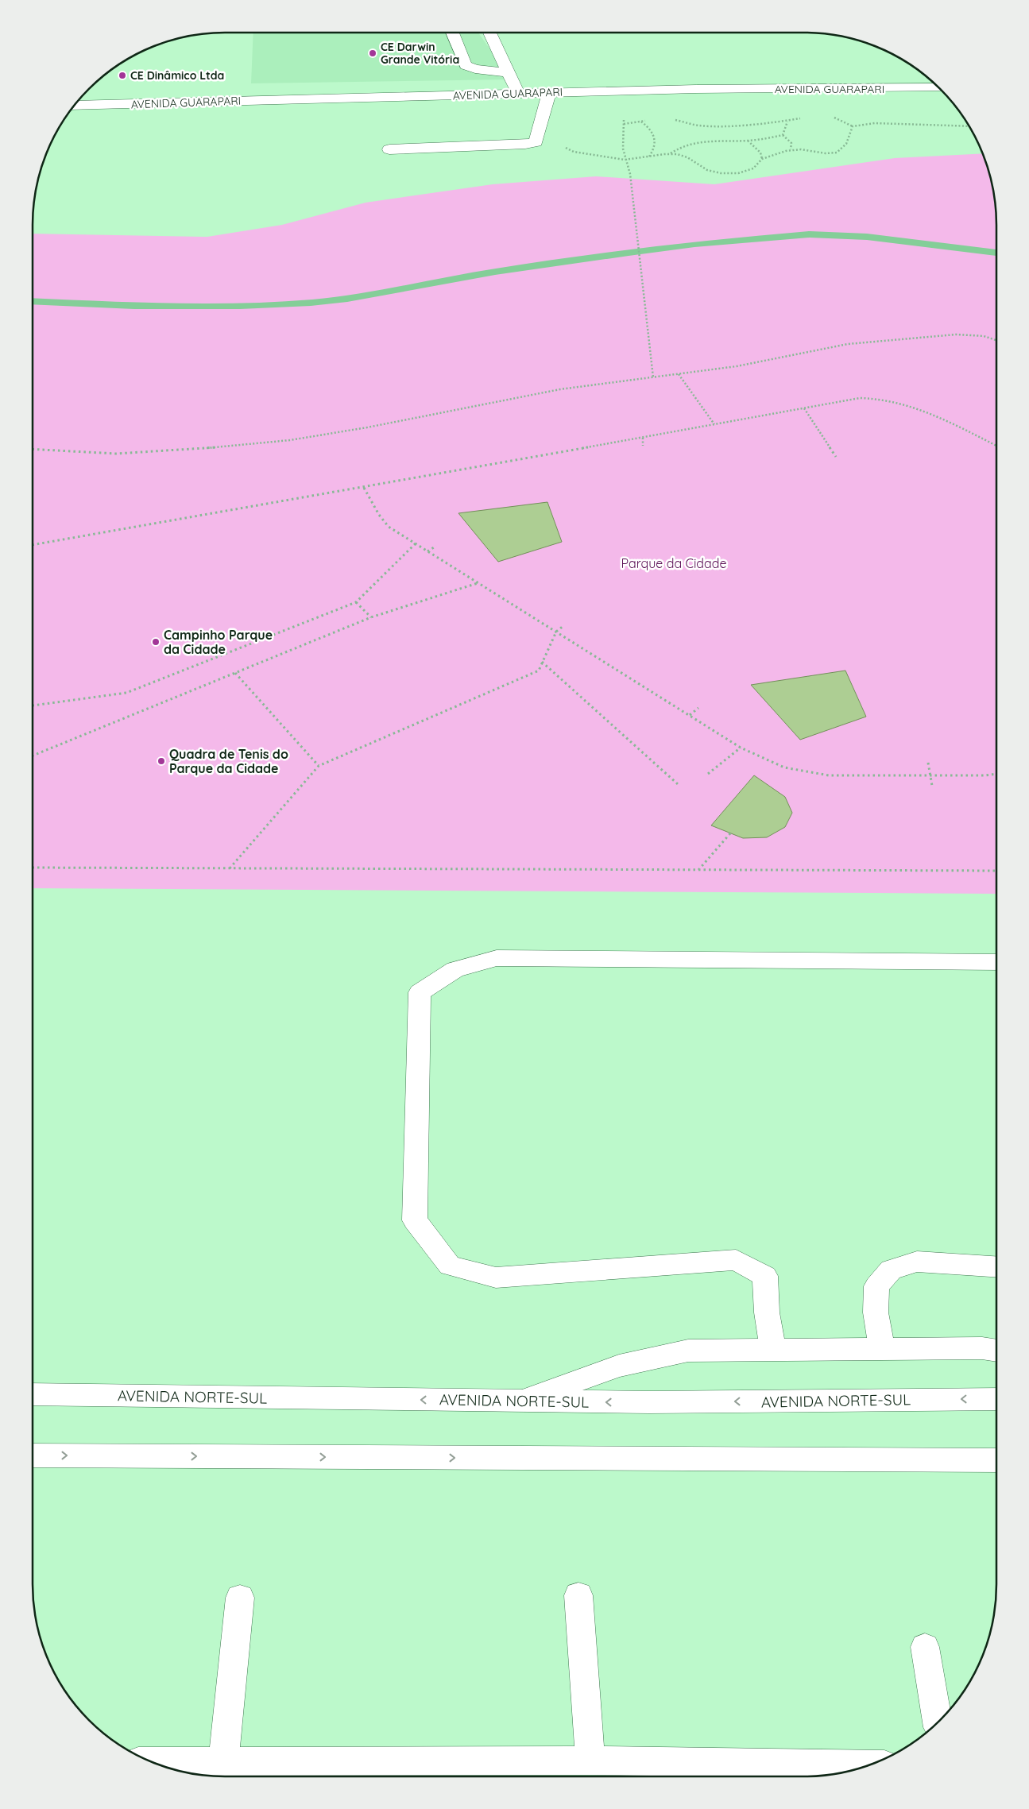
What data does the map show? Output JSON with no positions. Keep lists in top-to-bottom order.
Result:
{
  "streets": {
    "street": ["AVENIDA GUARAPARI", "AVENIDA NORTE-SUL"]
  },
  "parks": ["Parque da Cidade"],
  "places": [
    "CE Darwin Grande Vitória",
    "CE Dinâmico Ltda",
    "Campinho Parque da Cidade",
    "Quadra de Tenis do Parque da Cidade"
  ]
}
